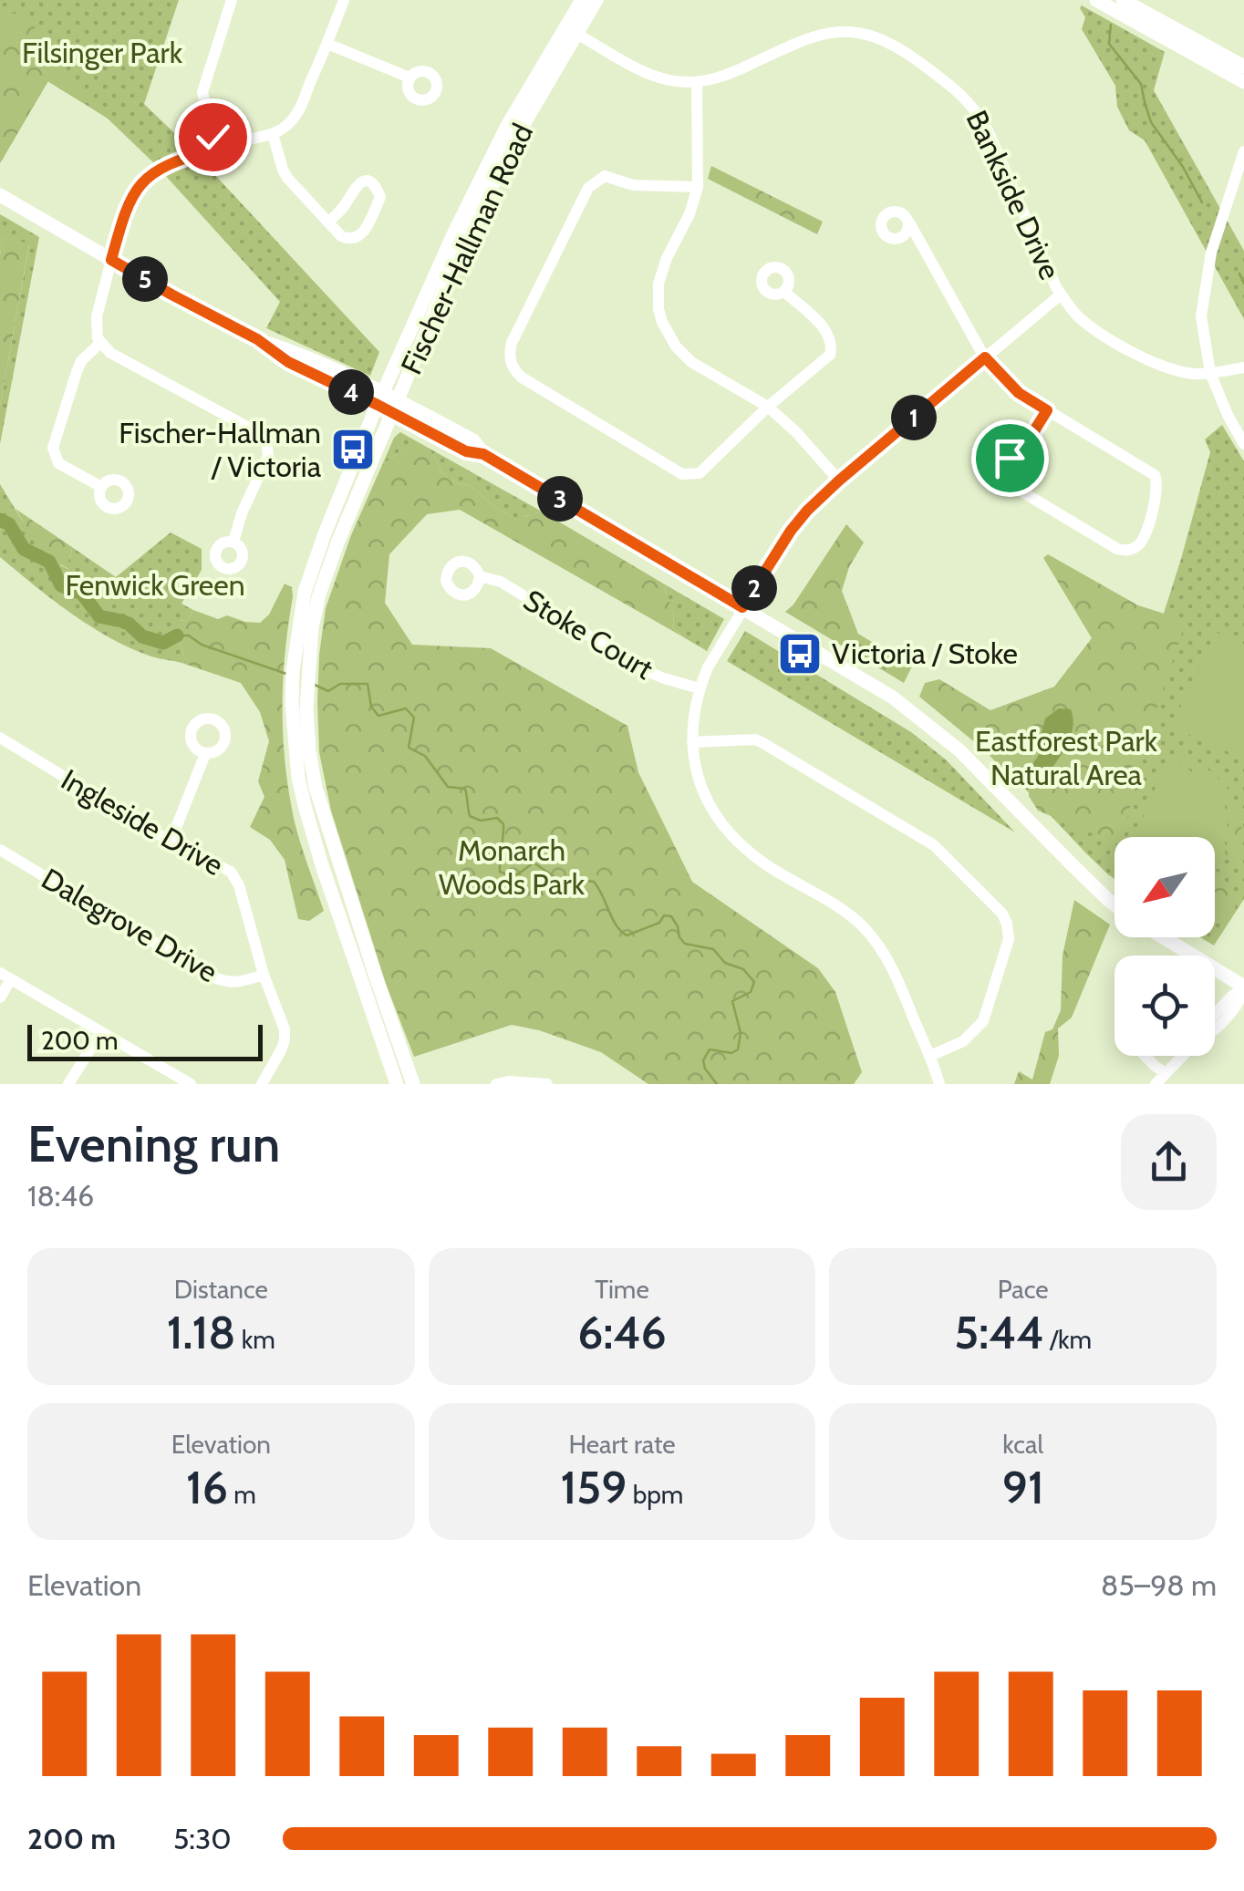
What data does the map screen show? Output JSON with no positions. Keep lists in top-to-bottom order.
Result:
{
  "streets": {
    "main road": ["Fischer-Hallman Road"],
    "street": [
      "Bankside Drive",
      "Stoke Court",
      "Ingleside Drive",
      "Dalegrove Drive"
    ]
  },
  "crossings": [
    ["Bankside Drive", "Fischer-Hallman Road"],
    ["Ingleside Drive", "Dalegrove Drive"]
  ],
  "parks": [
    "Filsinger Park",
    "Fenwick Green",
    "Eastforest Park Natural Area",
    "Monarch Woods Park"
  ],
  "places": {
    "bus stop": ["Fischer-Hallman / Victoria", "Victoria / Stoke"]
  },
  "scale_bar": "200 m",
  "north": "bottom left",
  "page": {
    "pins": [
      "5",
      "4",
      "1",
      "3",
      "2"
    ],
    "scale": "200 m",
    "heading": ["Evening run", "18:46"],
    "stats": [
      ["Distance", "1.18 km"],
      ["Time", "6:46"],
      ["Pace", "5:44 /km"],
      ["Elevation", "16 m"],
      ["Heart rate", "159 bpm"],
      ["kcal", "91"]
    ],
    "chart": ["Elevation", "85–98 m"],
    "list": [
      {
        "name": "200 m",
        "note": "5:30"
      }
    ]
  }
}
